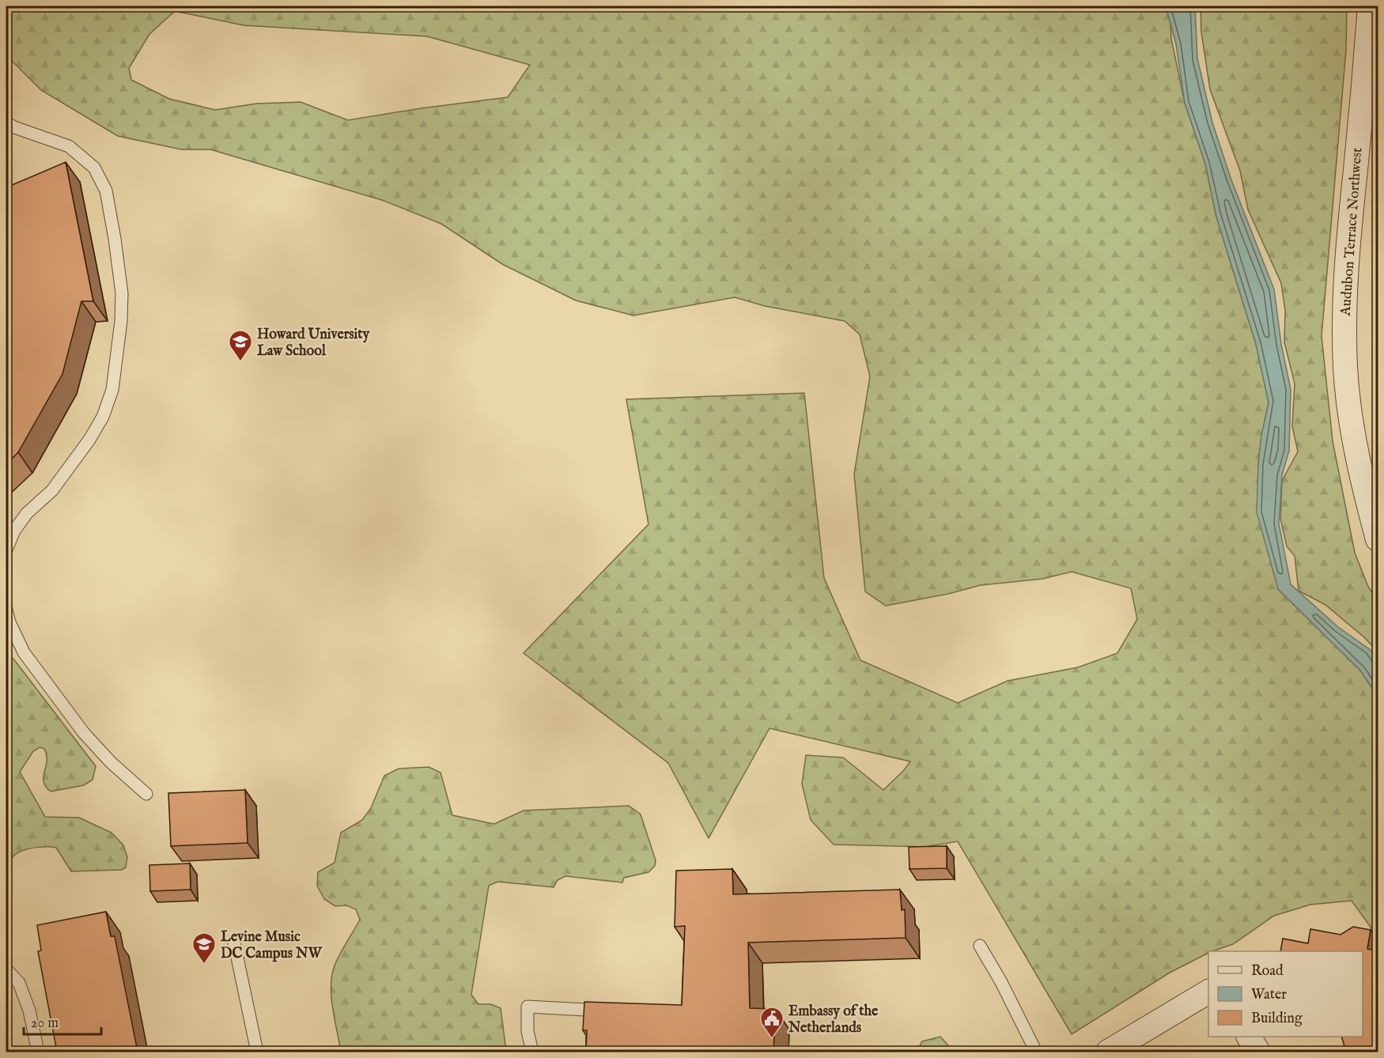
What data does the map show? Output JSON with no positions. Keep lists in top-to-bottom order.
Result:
{
  "streets": {
    "street": ["Audubon Terrace Northwest"]
  },
  "places": {
    "school or university": ["Howard University Law School", "Levine Music DC Campus NW"],
    "public building": ["Embassy of the Netherlands"]
  },
  "legend": ["Road", "Water", "Building"],
  "scale_bar": "20 m"
}
